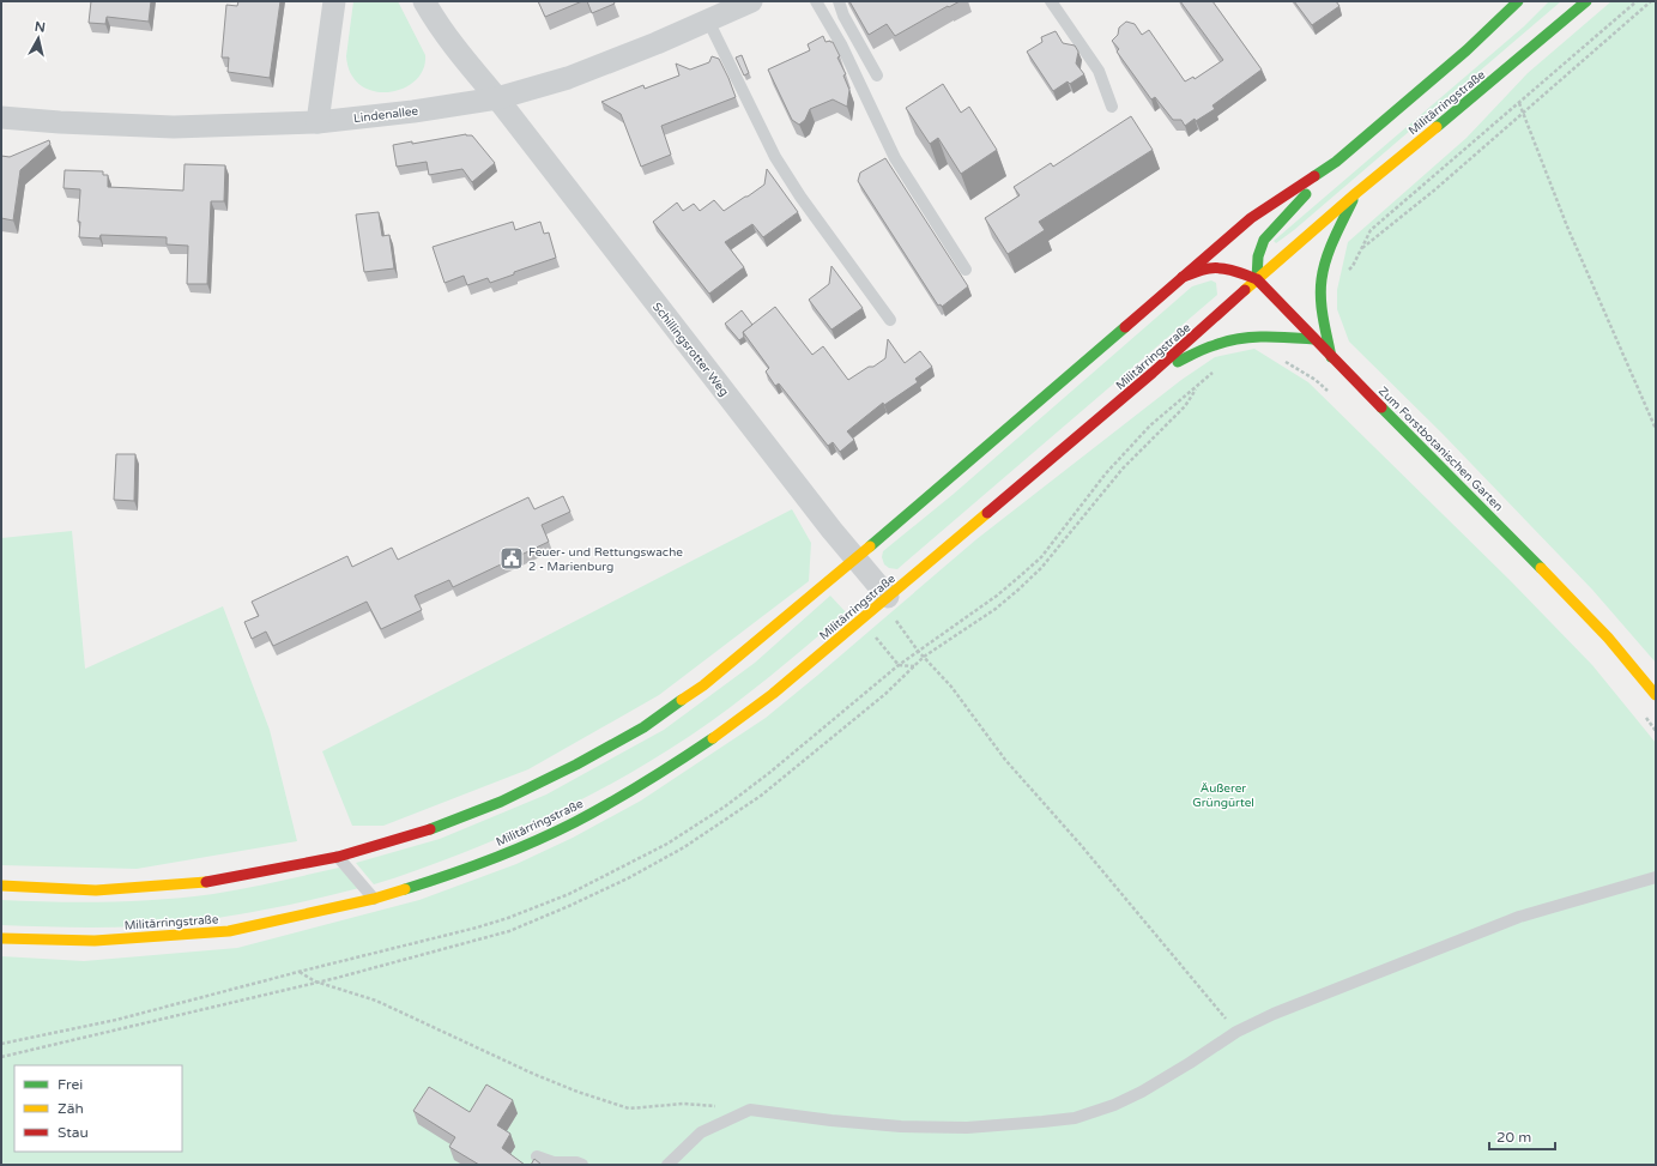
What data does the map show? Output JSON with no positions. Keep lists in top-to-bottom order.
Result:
{
  "streets": {
    "main road": ["Militärringstraße", "Zum Forstbotanischen Garten"],
    "street": ["Lindenallee", "Schillingsrotter Weg"]
  },
  "crossings": [
    ["Militärringstraße", "Schillingsrotter Weg"],
    ["Militärringstraße", "Zum Forstbotanischen Garten"],
    ["Lindenallee", "Schillingsrotter Weg"]
  ],
  "parks": ["Äußerer Grüngürtel"],
  "places": {
    "public building": ["Feuer- und Rettungswache 2 - Marienburg"]
  },
  "legend": ["Frei", "Zäh", "Stau"],
  "scale_bar": "20 m",
  "north": "top"
}
